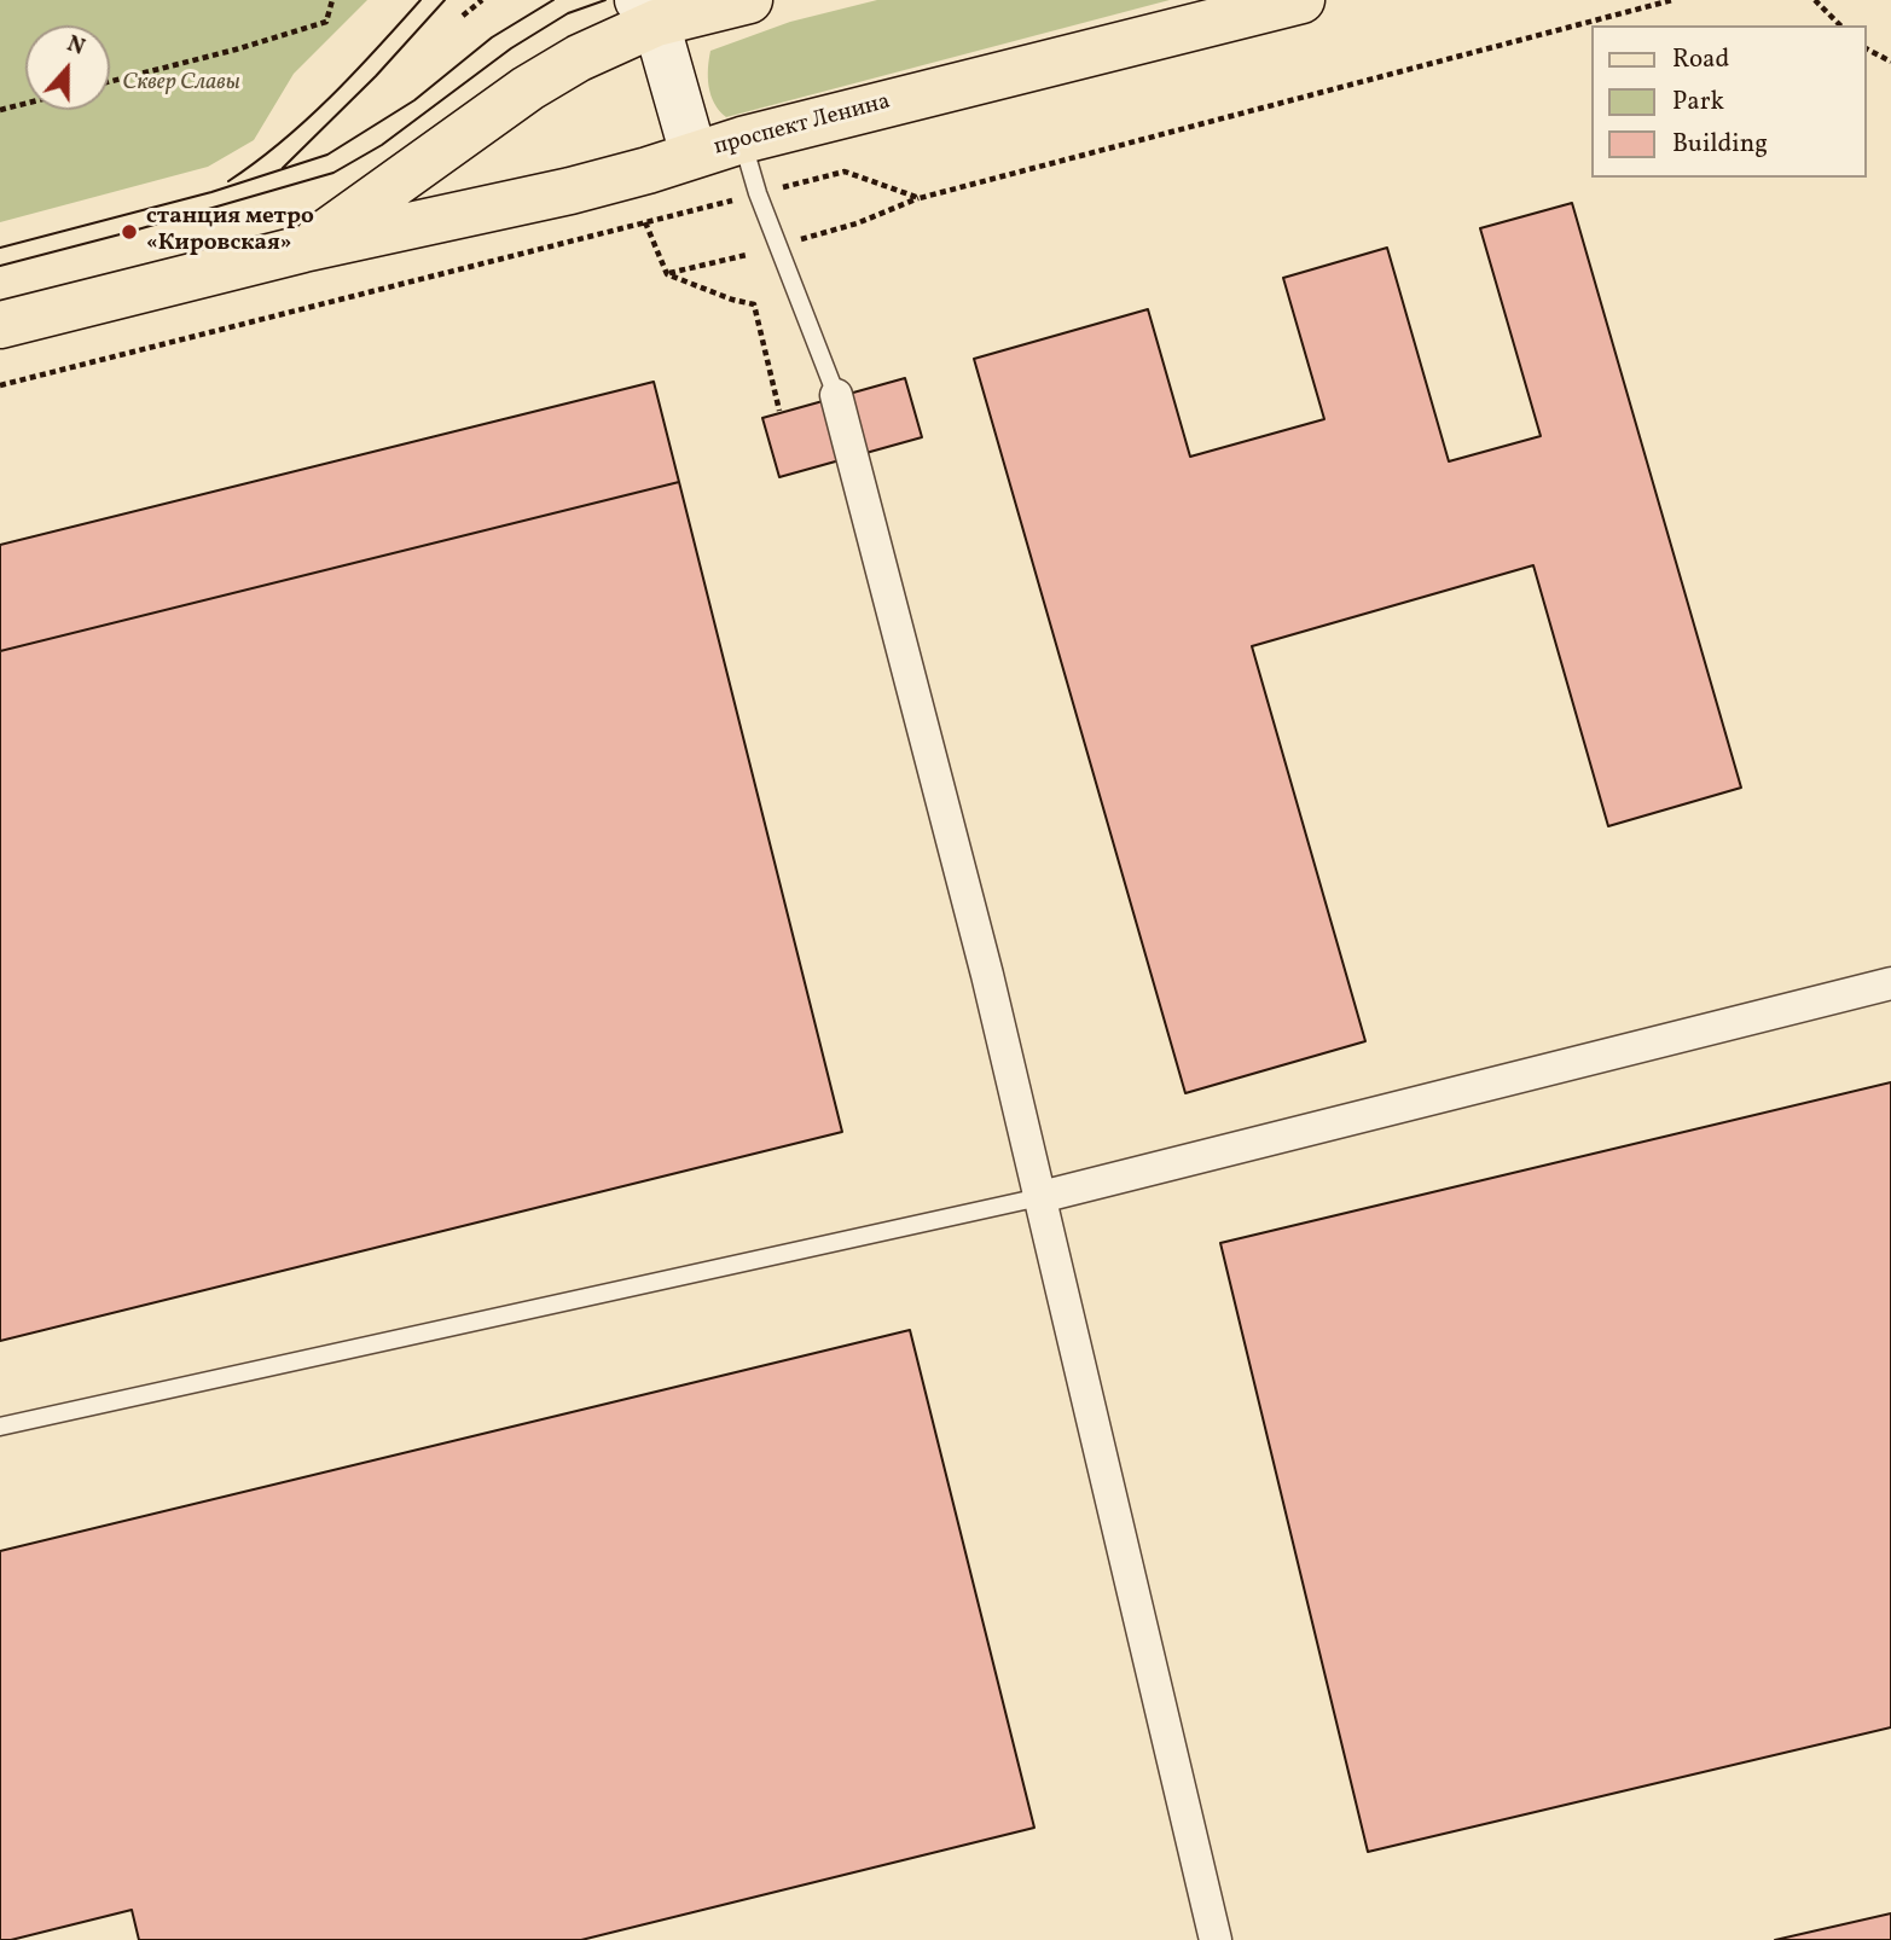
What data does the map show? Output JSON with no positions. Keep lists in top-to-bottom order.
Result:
{
  "streets": {
    "main road": ["проспект Ленина"]
  },
  "parks": ["Сквер Славы"],
  "places": ["станция метро «Кировская»"],
  "legend": ["Road", "Park", "Building"],
  "north": "top"
}
